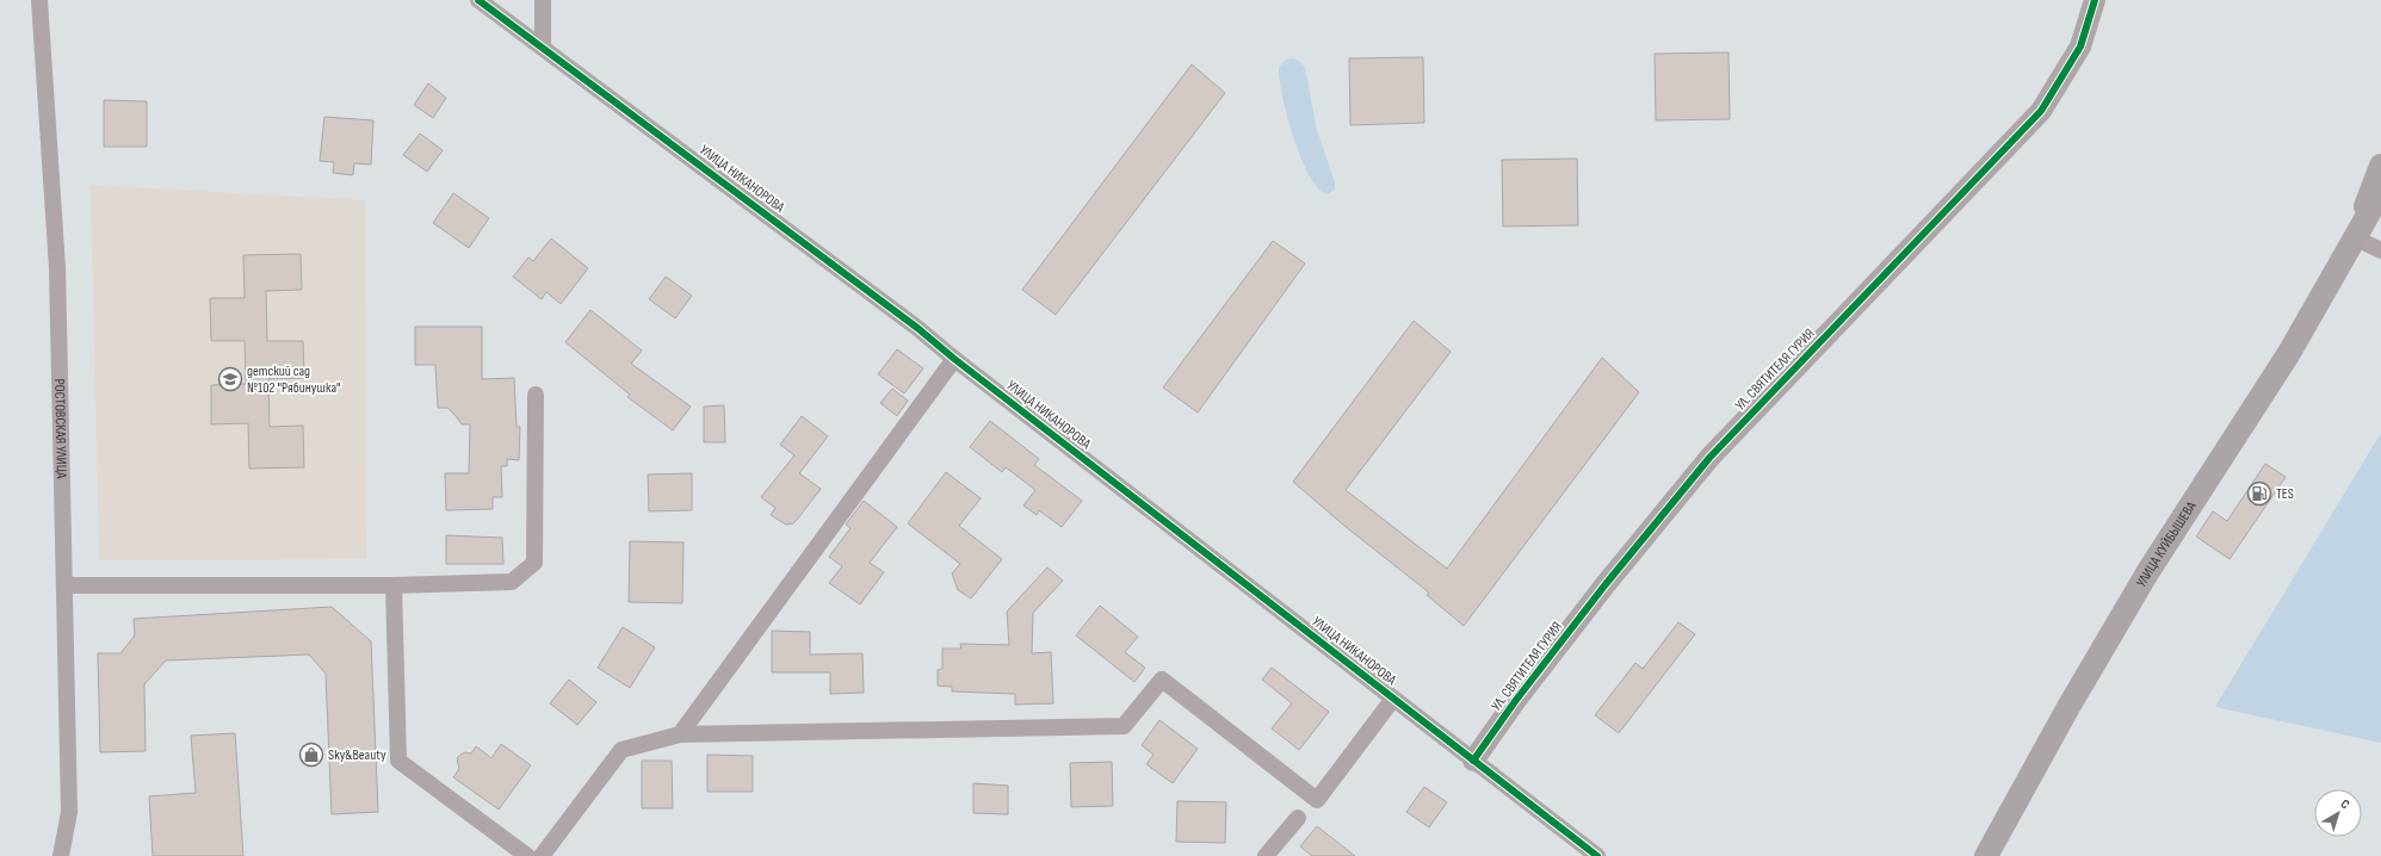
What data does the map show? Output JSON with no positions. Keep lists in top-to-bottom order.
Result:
{
  "streets": {
    "main road": ["УЛИЦА КУЙБЫШЕВА"],
    "street": ["УЛИЦА НИКАНОРОВА", "УЛ. СВЯТИТЕЛЯ ГУРИЯ", "РОСТОВСКАЯ УЛИЦА"]
  },
  "crossings": [
    ["УЛИЦА НИКАНОРОВА", "УЛ. СВЯТИТЕЛЯ ГУРИЯ"]
  ],
  "places": {
    "school or university": ["детский сад №102 \"Рябинушка\""],
    "fuel station": ["TES"],
    "shop": ["Sky&Beauty"]
  },
  "north": "top right"
}
